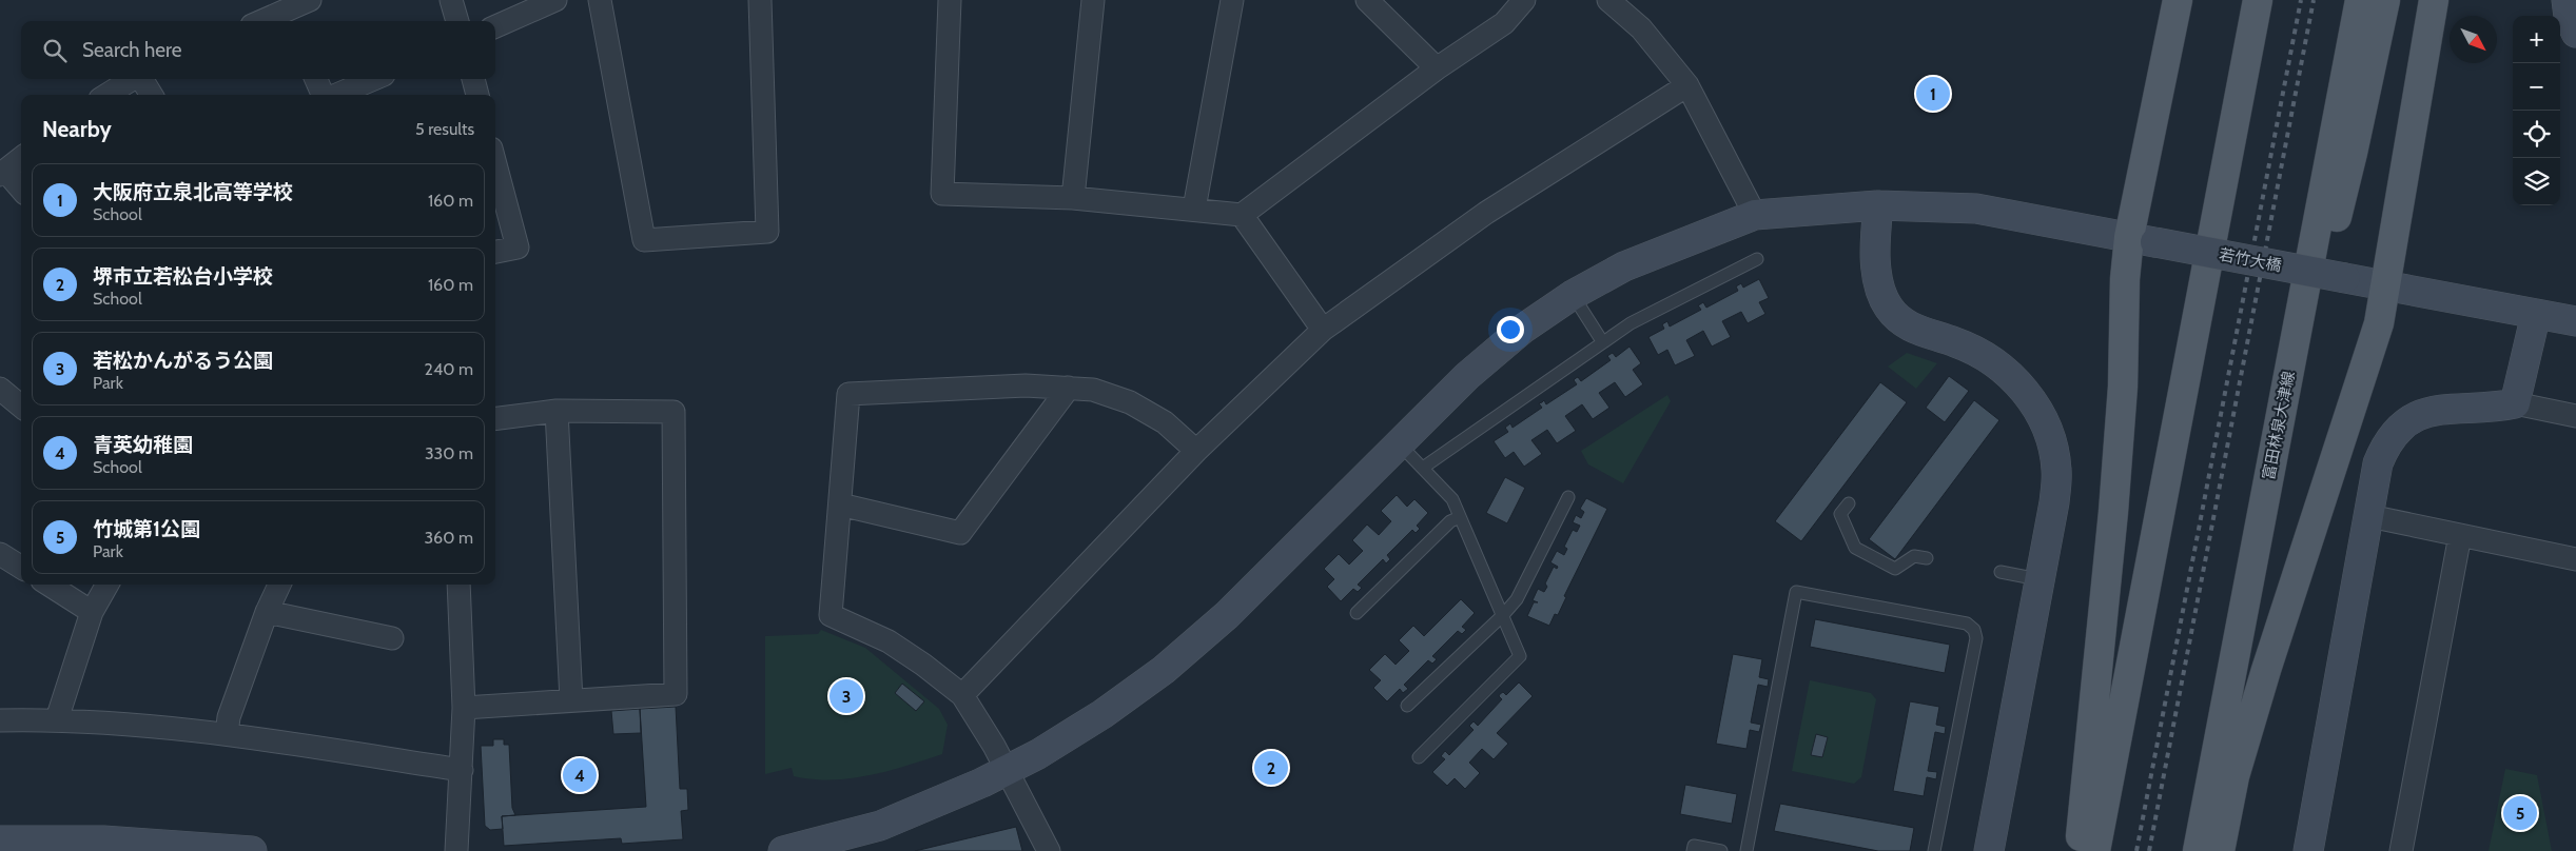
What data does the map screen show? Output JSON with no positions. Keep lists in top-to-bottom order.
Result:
{
  "streets": {
    "main road": ["富田林泉大津線"],
    "street": ["若竹大橋"]
  },
  "north": "bottom right",
  "page": {
    "map_buttons": ["+", "−"],
    "search": "Search here",
    "pins": [
      "1",
      "3",
      "2",
      "4",
      "5"
    ],
    "heading": ["Nearby", "5 results"],
    "list": [
      {
        "mark": "1",
        "name": "大阪府立泉北高等学校",
        "note": "School",
        "value": "160 m"
      },
      {
        "mark": "2",
        "name": "堺市立若松台小学校",
        "note": "School",
        "value": "160 m"
      },
      {
        "mark": "3",
        "name": "若松かんがるう公園",
        "note": "Park",
        "value": "240 m"
      },
      {
        "mark": "4",
        "name": "青英幼稚園",
        "note": "School",
        "value": "330 m"
      },
      {
        "mark": "5",
        "name": "竹城第1公園",
        "note": "Park",
        "value": "360 m"
      }
    ]
  }
}
